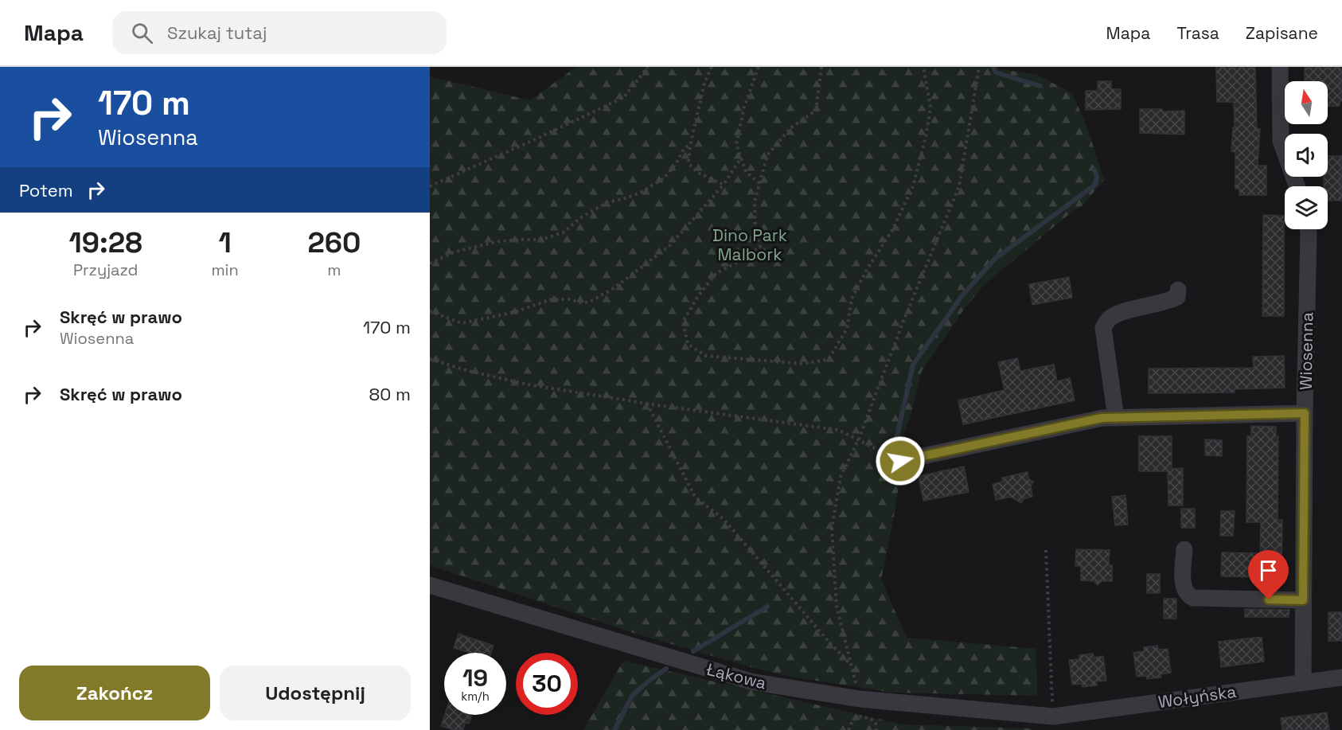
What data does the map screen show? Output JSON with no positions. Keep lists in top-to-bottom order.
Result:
{
  "streets": {
    "street": ["Wiosenna", "Łąkowa", "Wołyńska"]
  },
  "crossings": [
    ["Wiosenna", "Wołyńska"],
    ["Łąkowa", "Wołyńska"]
  ],
  "parks": ["Dino Park Malbork"],
  "north": "top",
  "page": {
    "header": "Mapa",
    "search": "Szukaj tutaj",
    "nav": ["Mapa", "Trasa", "Zapisane"],
    "turn": ["170 m", "Wiosenna"],
    "then": "Potem",
    "eta": [
      "19:28",
      "Przyjazd",
      "1",
      "min",
      "260",
      "m"
    ],
    "list": [
      {
        "name": "Skręć w prawo",
        "note": "Wiosenna",
        "value": "170 m"
      },
      {
        "name": "Skręć w prawo",
        "value": "80 m"
      }
    ],
    "speed": "19 km/h",
    "limit": "30",
    "buttons": ["Zakończ", "Udostępnij"]
  }
}
